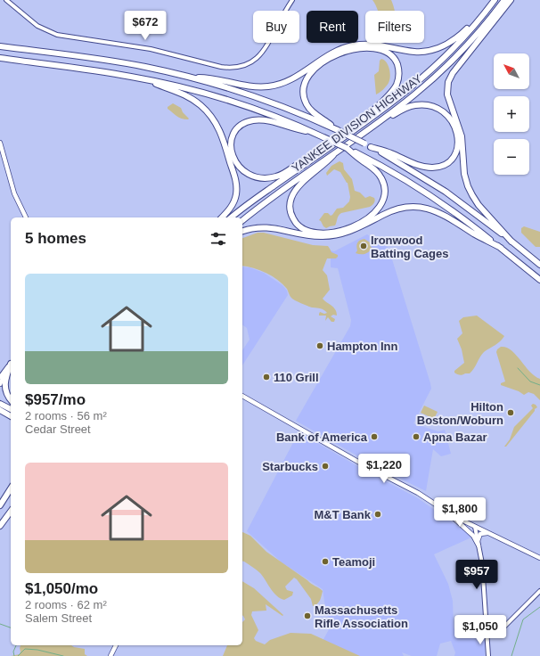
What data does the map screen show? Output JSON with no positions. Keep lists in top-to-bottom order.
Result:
{
  "streets": {
    "highway": ["YANKEE DIVISION HIGHWAY"]
  },
  "places": [
    "Ironwood Batting Cages",
    "Hampton Inn",
    "110 Grill",
    "Hilton Boston/Woburn",
    "Bank of America",
    "Apna Bazar",
    "Starbucks",
    "M&T Bank",
    "Teamoji",
    "Massachusetts Rifle Association"
  ],
  "north": "top left",
  "page": {
    "price": [
      "$672",
      "$1,220",
      "$1,800",
      "$957",
      "$1,050"
    ],
    "chip": ["Buy", "Rent", "Filters"],
    "map_buttons": ["+", "−"],
    "heading": "5 homes",
    "list": [
      {
        "name": "$957/mo",
        "note": "2 rooms · 56 m² · Cedar Street"
      },
      {
        "name": "$1,050/mo",
        "note": "2 rooms · 62 m² · Salem Street"
      }
    ]
  }
}
